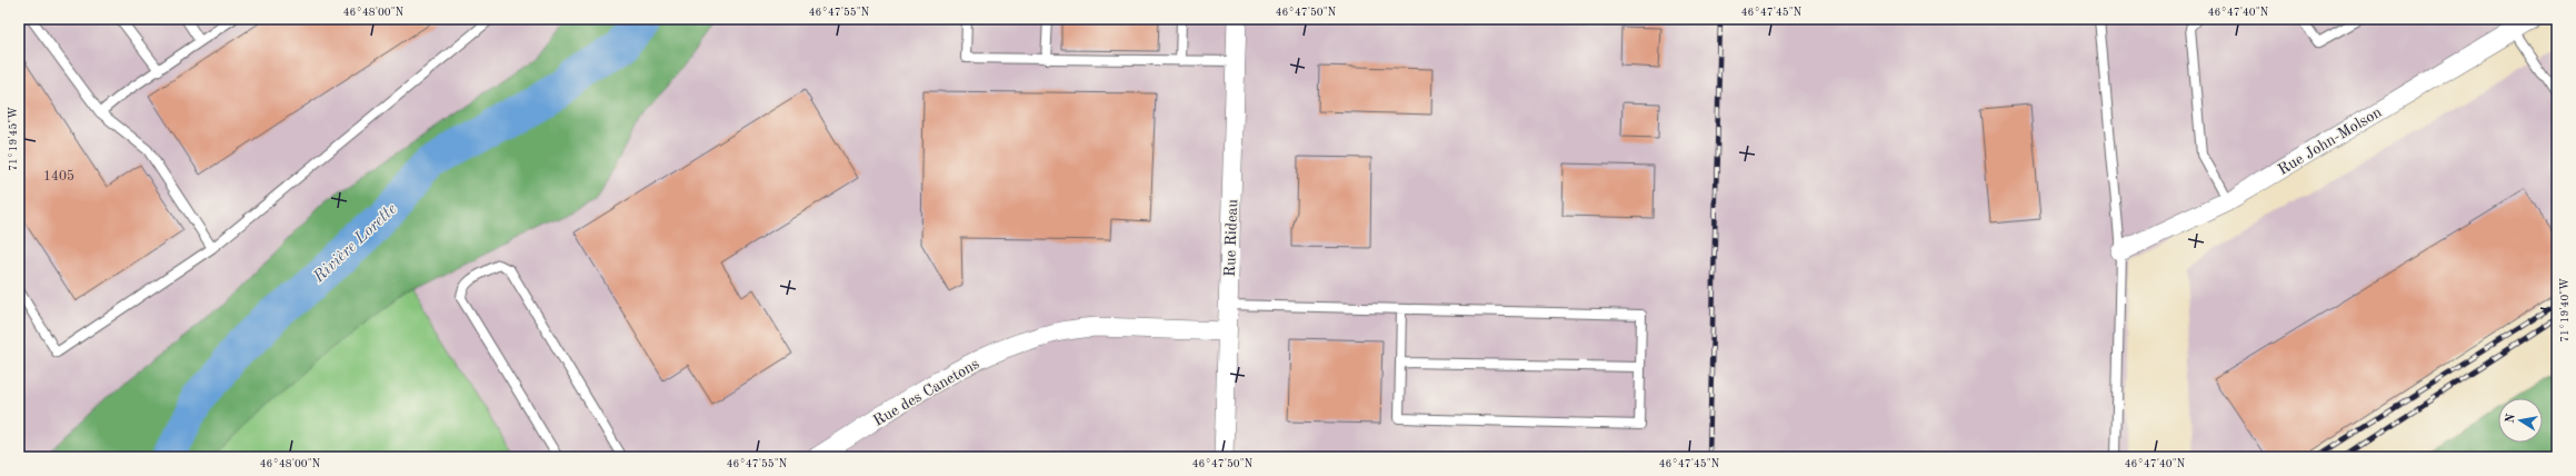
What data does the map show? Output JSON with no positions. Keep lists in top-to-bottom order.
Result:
{
  "streets": {
    "street": ["Rue John-Molson", "Rue Rideau", "Rue des Canetons"]
  },
  "crossings": [
    ["Rue Rideau", "Rue des Canetons"]
  ],
  "water": ["Rivière Lorette"],
  "house_numbers": ["1405"],
  "north": "left",
  "coordinates": [
    "46°48'00\"N",
    "46°47'55\"N",
    "46°47'50\"N",
    "46°47'45\"N",
    "46°47'40\"N",
    "71°19'45\"W",
    "71°19'40\"W"
  ]
}
